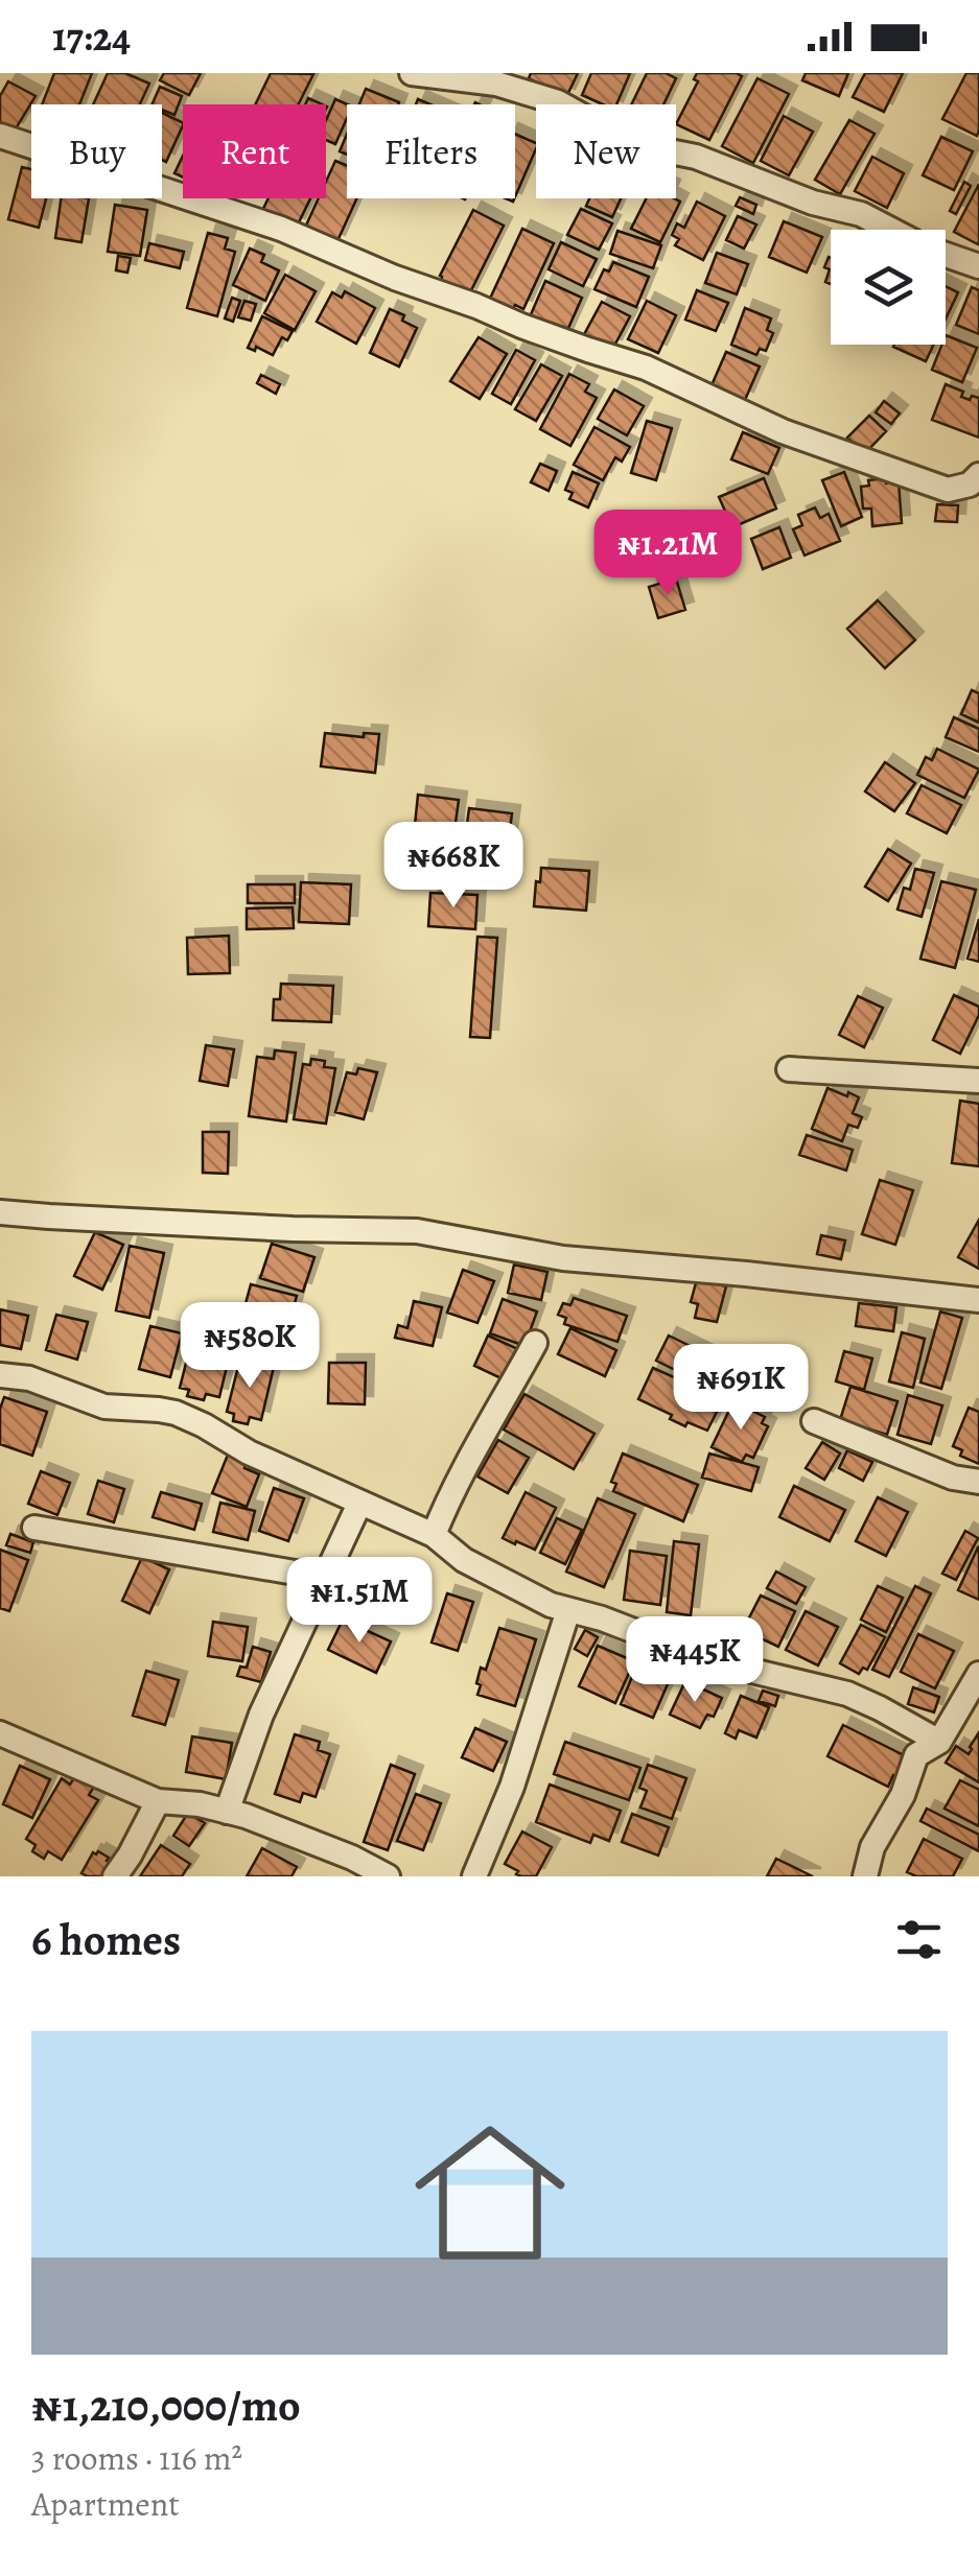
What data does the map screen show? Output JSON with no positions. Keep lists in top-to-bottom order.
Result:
{
  "page": {
    "status": "17:24",
    "chip": [
      "Buy",
      "Rent",
      "Filters",
      "New"
    ],
    "price": [
      "₦1.21M",
      "₦668K",
      "₦580K",
      "₦691K",
      "₦1.51M",
      "₦445K"
    ],
    "heading": "6 homes",
    "list": [
      {
        "name": "₦1,210,000/mo",
        "note": "3 rooms · 116 m² · Apartment"
      }
    ]
  }
}
